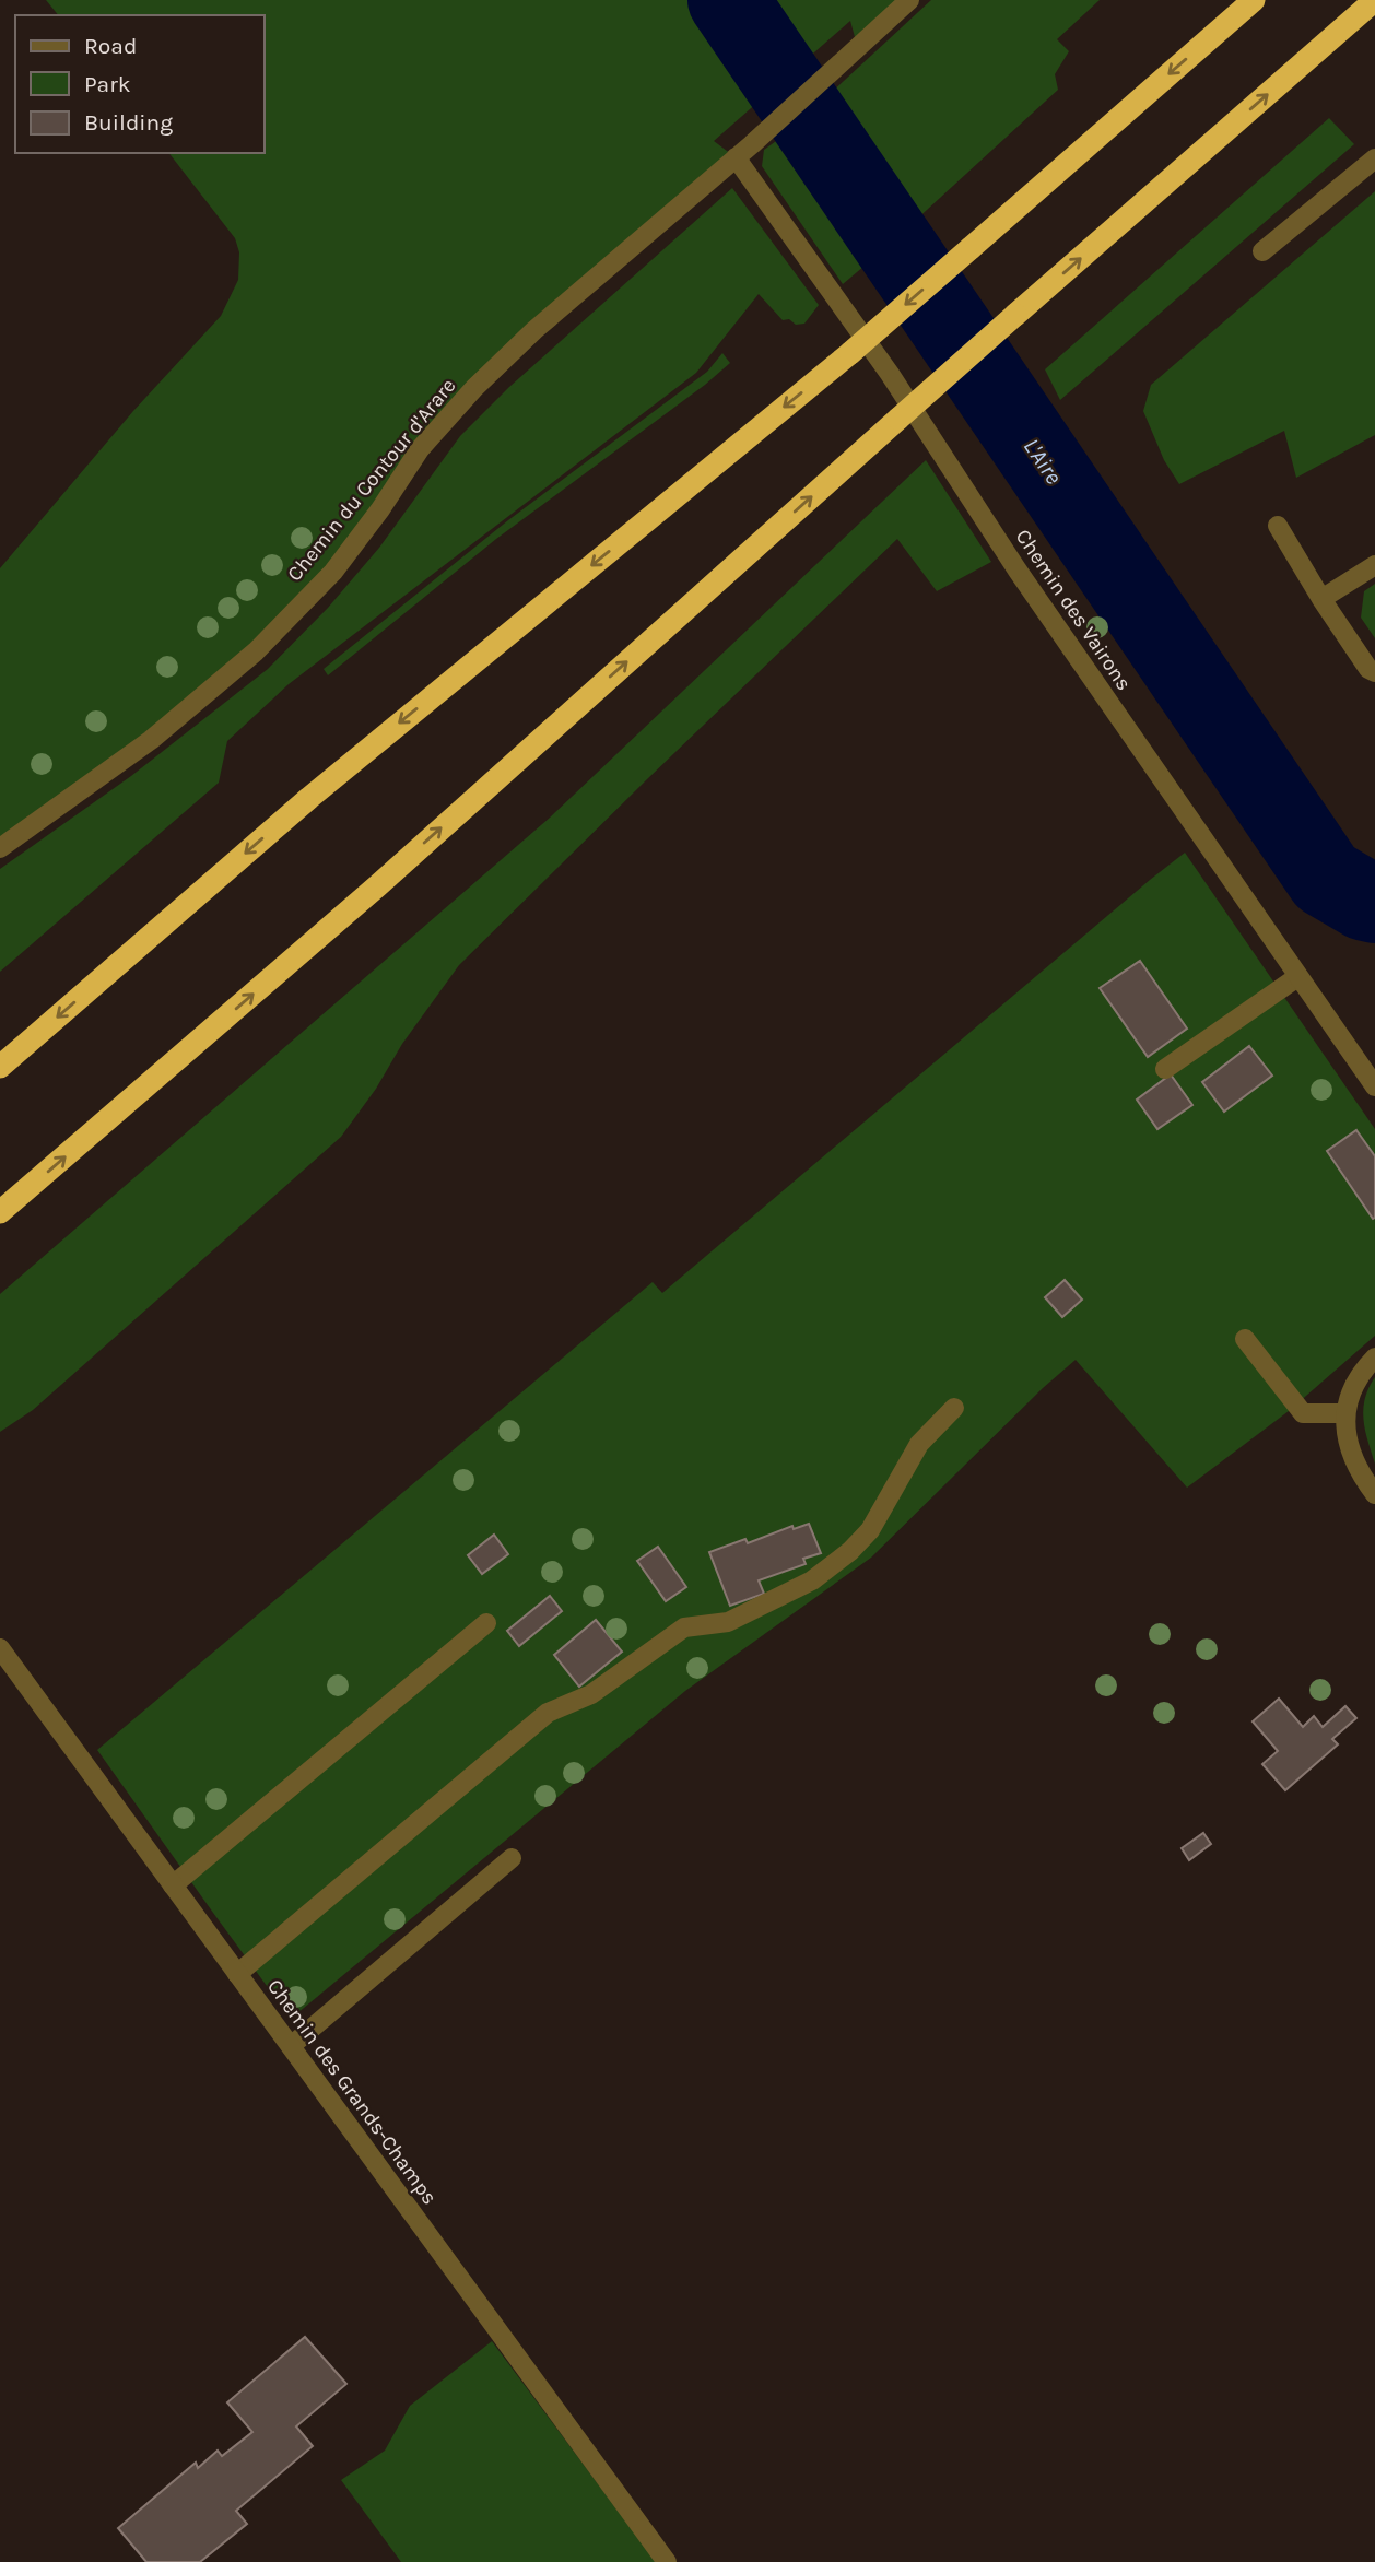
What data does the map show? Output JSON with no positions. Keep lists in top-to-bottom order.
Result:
{
  "streets": {
    "street": ["Chemin du Contour d'Arare", "Chemin des Vairons", "Chemin des Grands-Champs"]
  },
  "crossings": [
    ["Chemin du Contour d'Arare", "Chemin des Vairons"]
  ],
  "water": ["L'Aire"],
  "legend": ["Road", "Park", "Building"]
}
